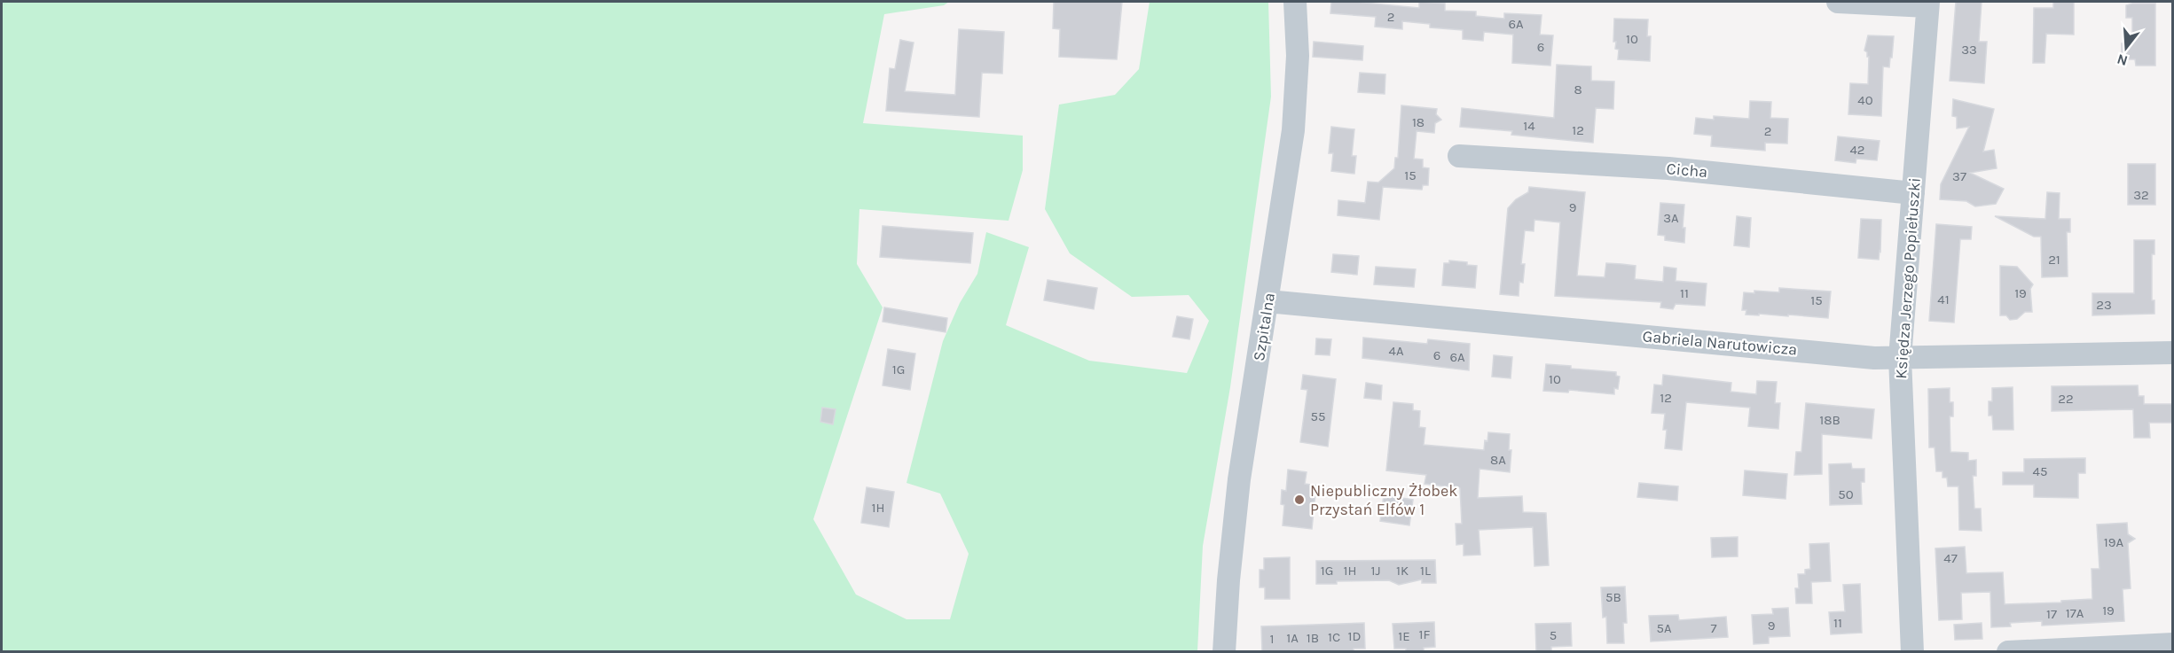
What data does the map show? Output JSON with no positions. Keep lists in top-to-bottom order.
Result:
{
  "streets": {
    "street": [
      "Cicha",
      "Księdza Jerzego Popiełuszki",
      "Szpitalna",
      "Gabriela Narutowicza"
    ]
  },
  "crossings": [
    ["Cicha", "Księdza Jerzego Popiełuszki"],
    ["Księdza Jerzego Popiełuszki", "Gabriela Narutowicza"],
    ["Szpitalna", "Gabriela Narutowicza"]
  ],
  "places": ["Niepubliczny Żłobek Przystań Elfów 1"],
  "house_numbers": [
    "2",
    "6A",
    "10",
    "6",
    "33",
    "8",
    "40",
    "18",
    "14",
    "12",
    "2",
    "42",
    "15",
    "37",
    "32",
    "9",
    "3A",
    "21",
    "11",
    "19",
    "41",
    "15",
    "23",
    "4A",
    "6",
    "6A",
    "1G",
    "10",
    "12",
    "22",
    "55",
    "18B",
    "8A",
    "45",
    "50",
    "1H",
    "19A",
    "47",
    "1G",
    "1H",
    "1J",
    "1K",
    "1L",
    "5B",
    "19",
    "17A",
    "17",
    "11",
    "9",
    "5A",
    "7",
    "1F",
    "5",
    "1D",
    "1E",
    "1C",
    "1A",
    "1B",
    "1"
  ],
  "north": "bottom"
}
